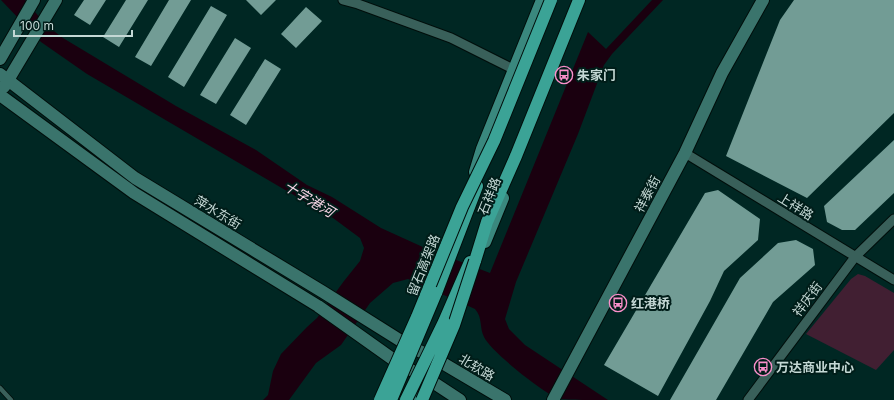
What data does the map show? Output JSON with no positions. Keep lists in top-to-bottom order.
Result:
{
  "streets": {
    "highway": ["留石高架路"],
    "main road": [
      "祥泰街",
      "石祥路",
      "萍水东街",
      "北软路"
    ],
    "street": ["上祥路", "祥庆街"]
  },
  "crossings": [
    ["祥泰街", "上祥路"],
    ["石祥路", "萍水东街"],
    ["石祥路", "北软路"],
    ["上祥路", "祥庆街"],
    ["萍水东街", "北软路"]
  ],
  "water": ["十字港河"],
  "places": {
    "bus stop": ["朱家门", "红港桥", "万达商业中心"]
  },
  "scale_bar": "100 m"
}
